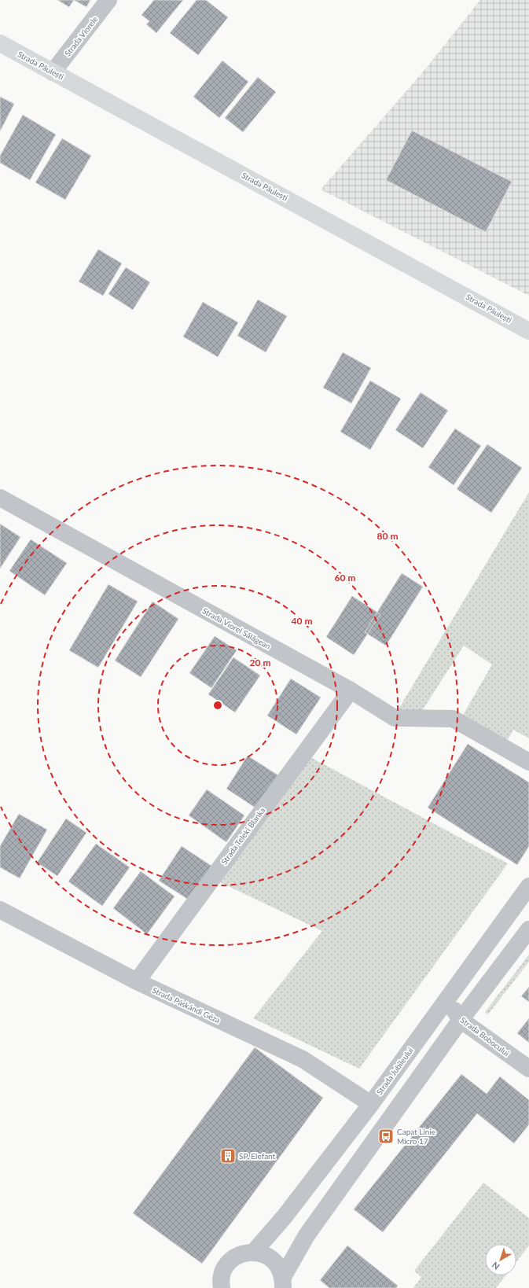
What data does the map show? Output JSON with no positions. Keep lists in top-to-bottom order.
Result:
{
  "streets": {
    "main road": ["Strada Păulești"],
    "street": [
      "Strada Viorele",
      "Strada Viorel Sălăgean",
      "Strada Teleki Blanka",
      "Strada Páskándi Géza",
      "Strada Bobocului",
      "Strada Jubileului"
    ]
  },
  "crossings": [
    ["Strada Viorele", "Strada Păulești"],
    ["Strada Viorel Sălăgean", "Strada Teleki Blanka"],
    ["Strada Teleki Blanka", "Strada Páskándi Géza"],
    ["Strada Páskándi Géza", "Strada Jubileului"],
    ["Strada Bobocului", "Strada Jubileului"]
  ],
  "places": {
    "bus stop": ["Capat Linie Micro 17"],
    "building": ["SP. Elefant"]
  },
  "north": "bottom left",
  "rings": [
    "80 m",
    "60 m",
    "40 m",
    "20 m"
  ]
}
